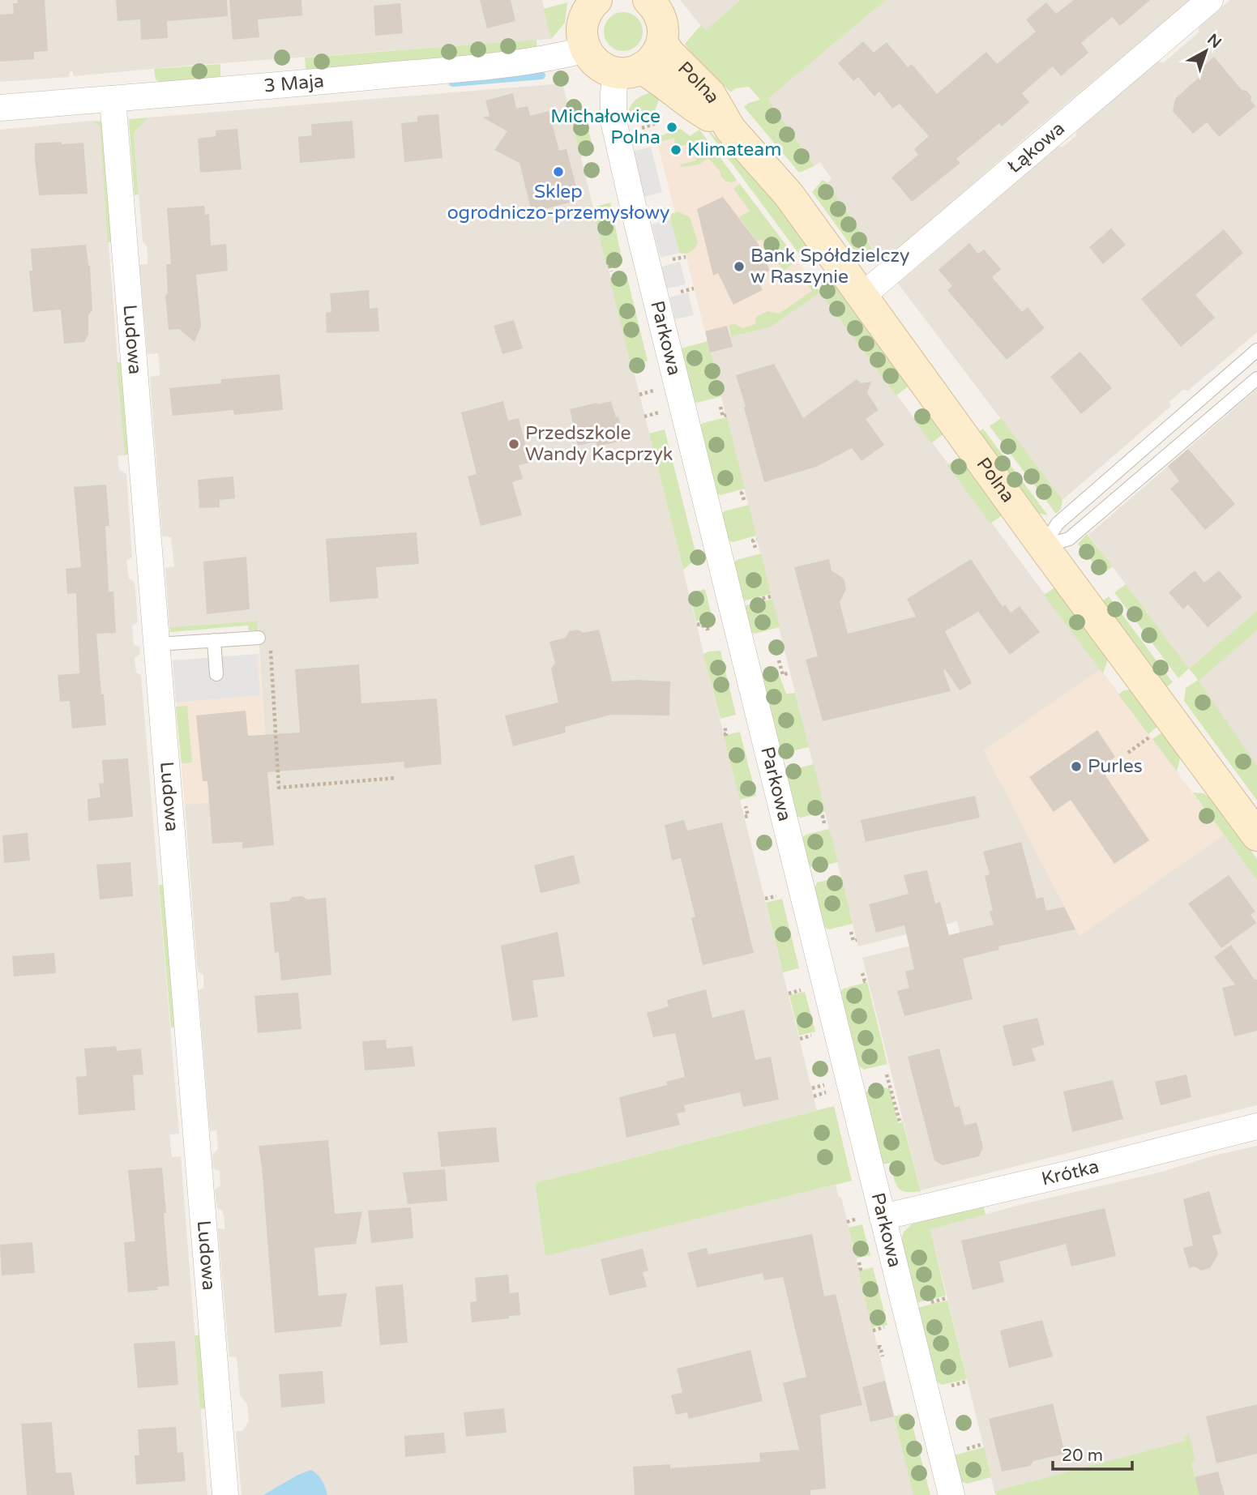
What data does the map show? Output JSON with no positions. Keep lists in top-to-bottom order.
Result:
{
  "streets": {
    "street": [
      "3 Maja",
      "Polna",
      "Łąkowa",
      "Ludowa",
      "Parkowa",
      "Krótka"
    ]
  },
  "crossings": [
    ["3 Maja", "Polna"],
    ["3 Maja", "Ludowa"],
    ["Polna", "Łąkowa"],
    ["Polna", "Parkowa"],
    ["Parkowa", "Krótka"]
  ],
  "places": [
    "Michałowice Polna",
    "Klimateam",
    "Sklep ogrodniczo-przemysłowy",
    "Bank Spółdzielczy w Raszynie",
    "Przedszkole Wandy Kacprzyk",
    "Purles"
  ],
  "scale_bar": "20 m",
  "north": "top right"
}
